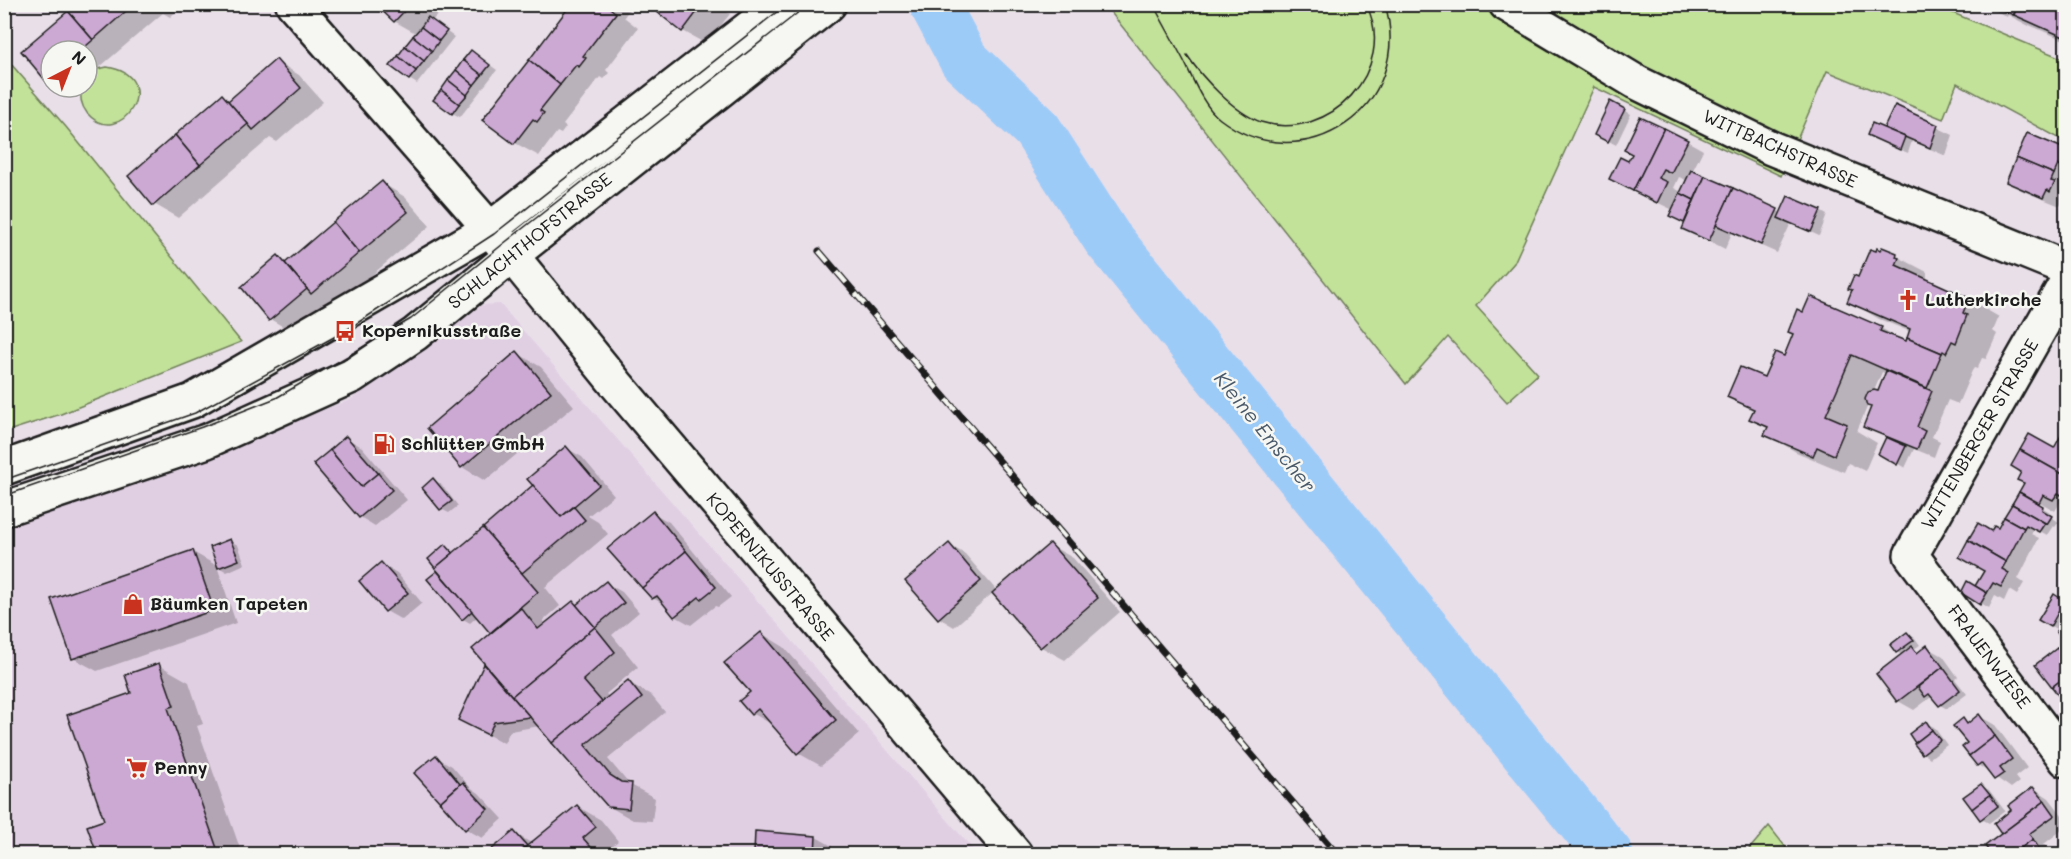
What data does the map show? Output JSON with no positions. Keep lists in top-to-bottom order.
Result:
{
  "streets": {
    "street": [
      "WITTBACHSTRASSE",
      "SCHLACHTHOFSTRASSE",
      "WITTENBERGER STRASSE",
      "KOPERNIKUSSTRASSE",
      "FRAUENWIESE"
    ]
  },
  "crossings": [
    ["SCHLACHTHOFSTRASSE", "KOPERNIKUSSTRASSE"],
    ["WITTENBERGER STRASSE", "FRAUENWIESE"]
  ],
  "water": ["Kleine Emscher"],
  "places": {
    "church": ["Lutherkirche"],
    "bus stop": ["Kopernikusstraße"],
    "fuel station": ["Schlütter GmbH"],
    "shop": ["Bäumken Tapeten"],
    "supermarket": ["Penny"]
  },
  "north": "top right"
}
